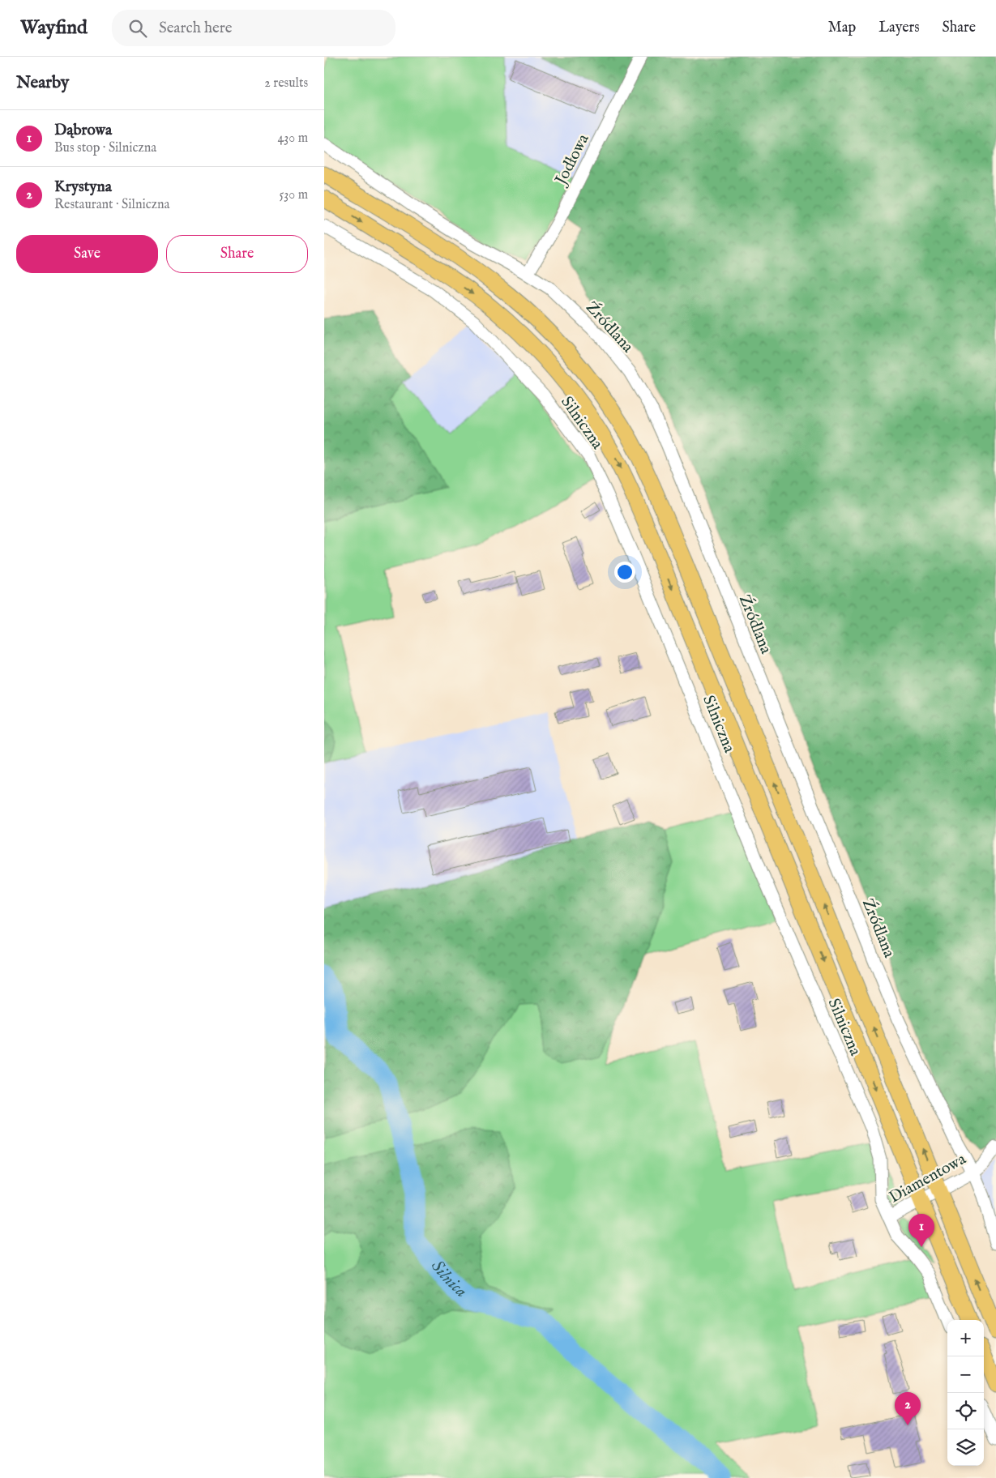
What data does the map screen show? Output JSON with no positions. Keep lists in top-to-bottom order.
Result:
{
  "streets": {
    "street": [
      "Jodłowa",
      "Źródlana",
      "Silniczna",
      "Diamentowa"
    ]
  },
  "crossings": [
    ["Jodłowa", "Źródlana"],
    ["Źródlana", "Diamentowa"],
    ["Silniczna", "Diamentowa"]
  ],
  "water": ["Silnica"],
  "page": {
    "header": "Wayfind",
    "search": "Search here",
    "nav": ["Map", "Layers", "Share"],
    "heading": ["Nearby", "2 results"],
    "list": [
      {
        "mark": "1",
        "name": "Dąbrowa",
        "note": "Bus stop · Silniczna",
        "value": "430 m"
      },
      {
        "mark": "2",
        "name": "Krystyna",
        "note": "Restaurant · Silniczna",
        "value": "530 m"
      }
    ],
    "buttons": ["Save", "Share"],
    "pins": ["1", "2"],
    "map_buttons": ["+", "−"]
  }
}
